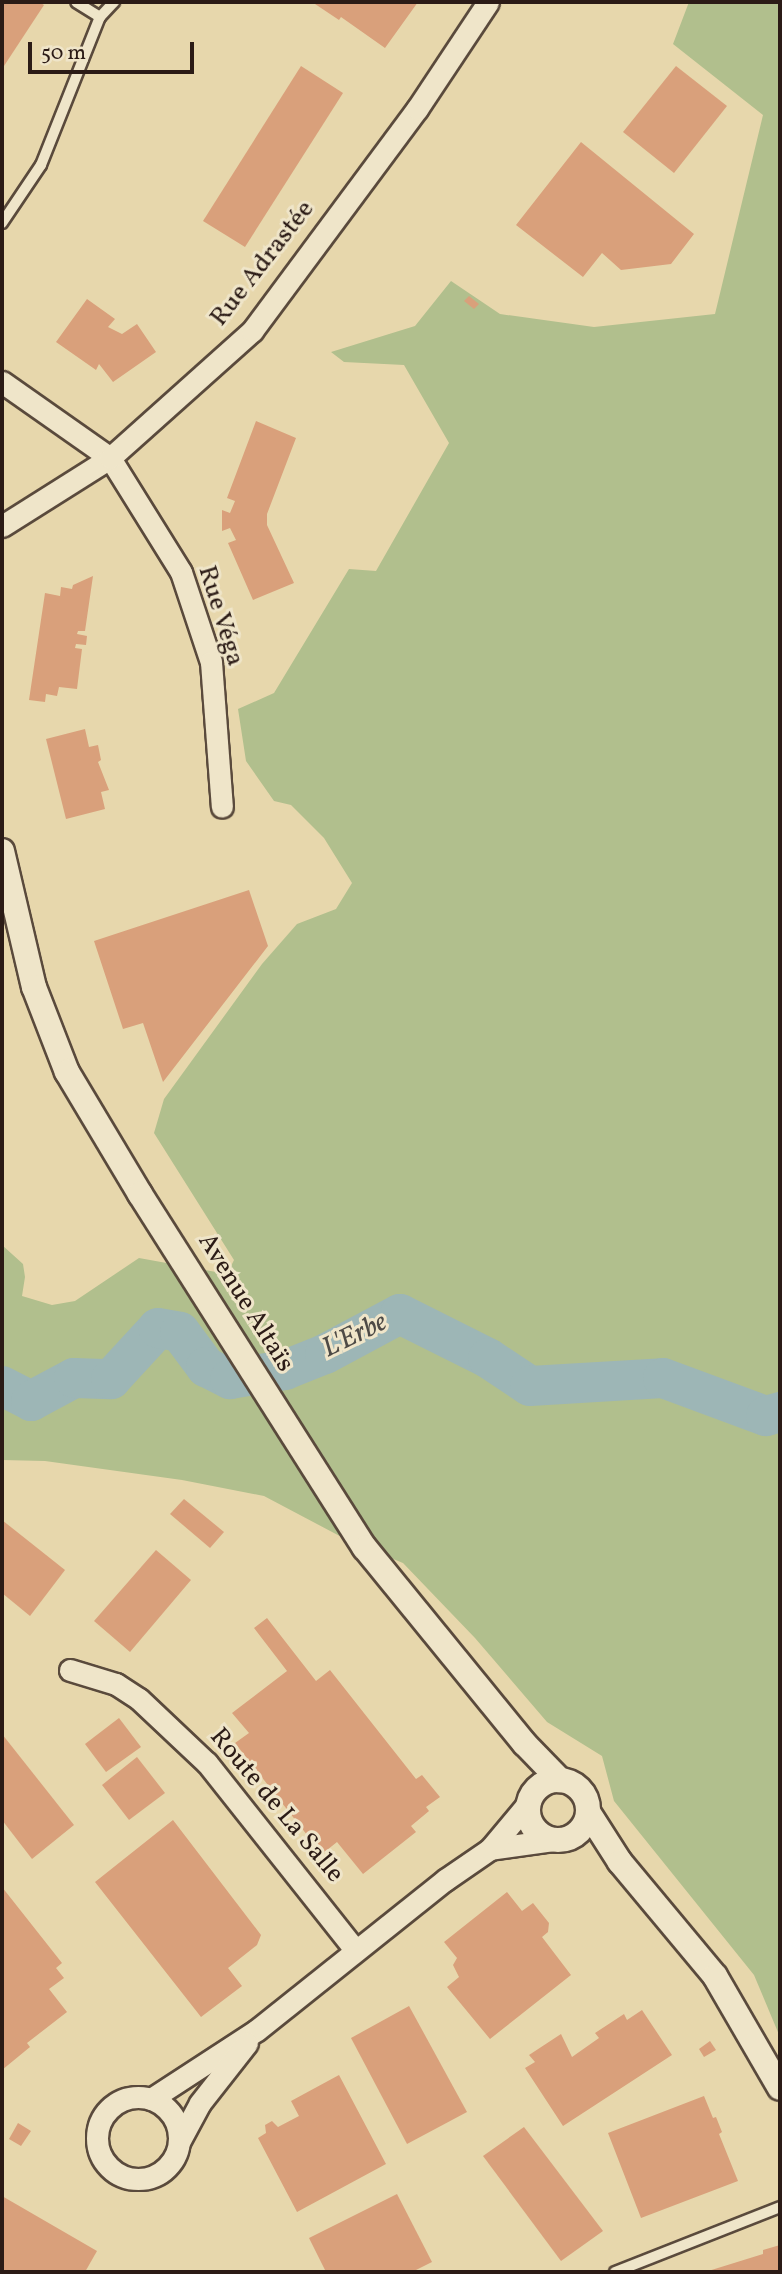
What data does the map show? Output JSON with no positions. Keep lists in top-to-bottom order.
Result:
{
  "streets": {
    "street": [
      "Rue Adrastée",
      "Rue Véga",
      "Avenue Altaïs",
      "Route de La Salle"
    ]
  },
  "crossings": [
    ["Rue Adrastée", "Rue Véga"]
  ],
  "water": ["L'Erbe"],
  "scale_bar": "50 m"
}
